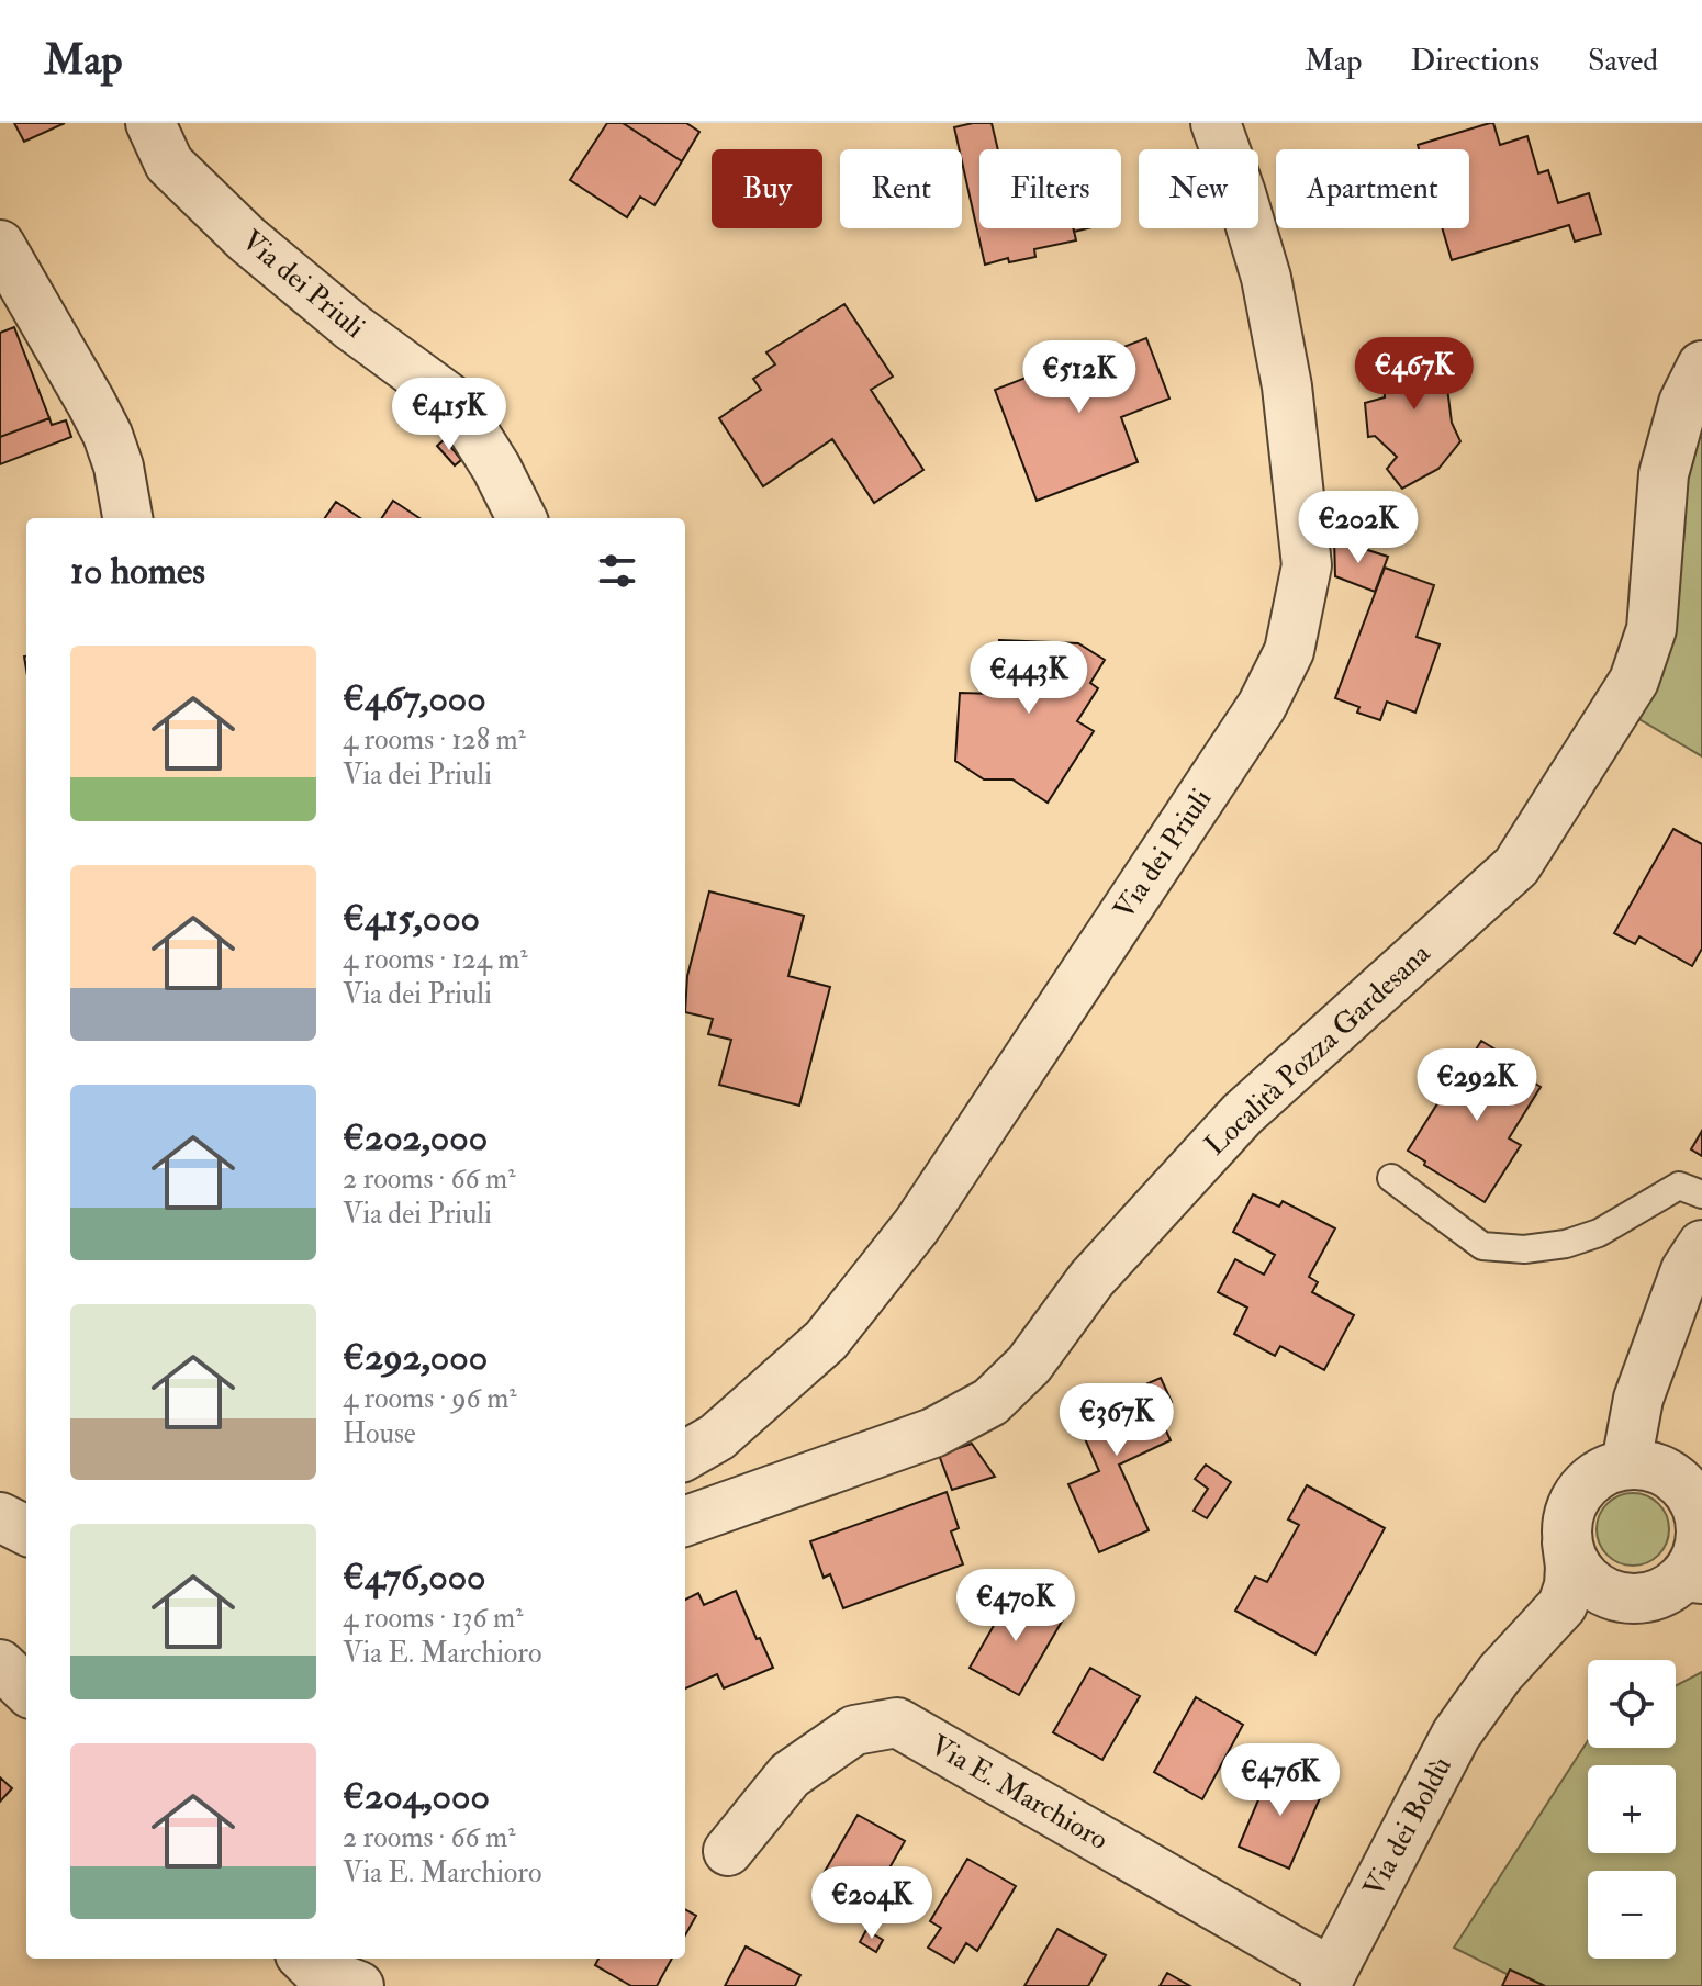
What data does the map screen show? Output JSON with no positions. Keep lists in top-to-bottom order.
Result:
{
  "streets": {
    "street": [
      "Via dei Priuli",
      "Località Pozza Gardesana",
      "Via E. Marchioro",
      "Via dei Boldù"
    ]
  },
  "crossings": [
    ["Via E. Marchioro", "Via dei Boldù"]
  ],
  "page": {
    "header": "Map",
    "nav": ["Map", "Directions", "Saved"],
    "chip": [
      "Buy",
      "Rent",
      "Filters",
      "New",
      "Apartment"
    ],
    "price": [
      "€467K",
      "€512K",
      "€415K",
      "€202K",
      "€443K",
      "€292K",
      "€367K",
      "€470K",
      "€476K",
      "€204K"
    ],
    "heading": "10 homes",
    "list": [
      {
        "name": "€467,000",
        "note": "4 rooms · 128 m² · Via dei Priuli"
      },
      {
        "name": "€415,000",
        "note": "4 rooms · 124 m² · Via dei Priuli"
      },
      {
        "name": "€202,000",
        "note": "2 rooms · 66 m² · Via dei Priuli"
      },
      {
        "name": "€292,000",
        "note": "4 rooms · 96 m² · House"
      },
      {
        "name": "€476,000",
        "note": "4 rooms · 136 m² · Via E. Marchioro"
      },
      {
        "name": "€204,000",
        "note": "2 rooms · 66 m² · Via E. Marchioro"
      }
    ],
    "map_buttons": ["+", "−"]
  }
}
